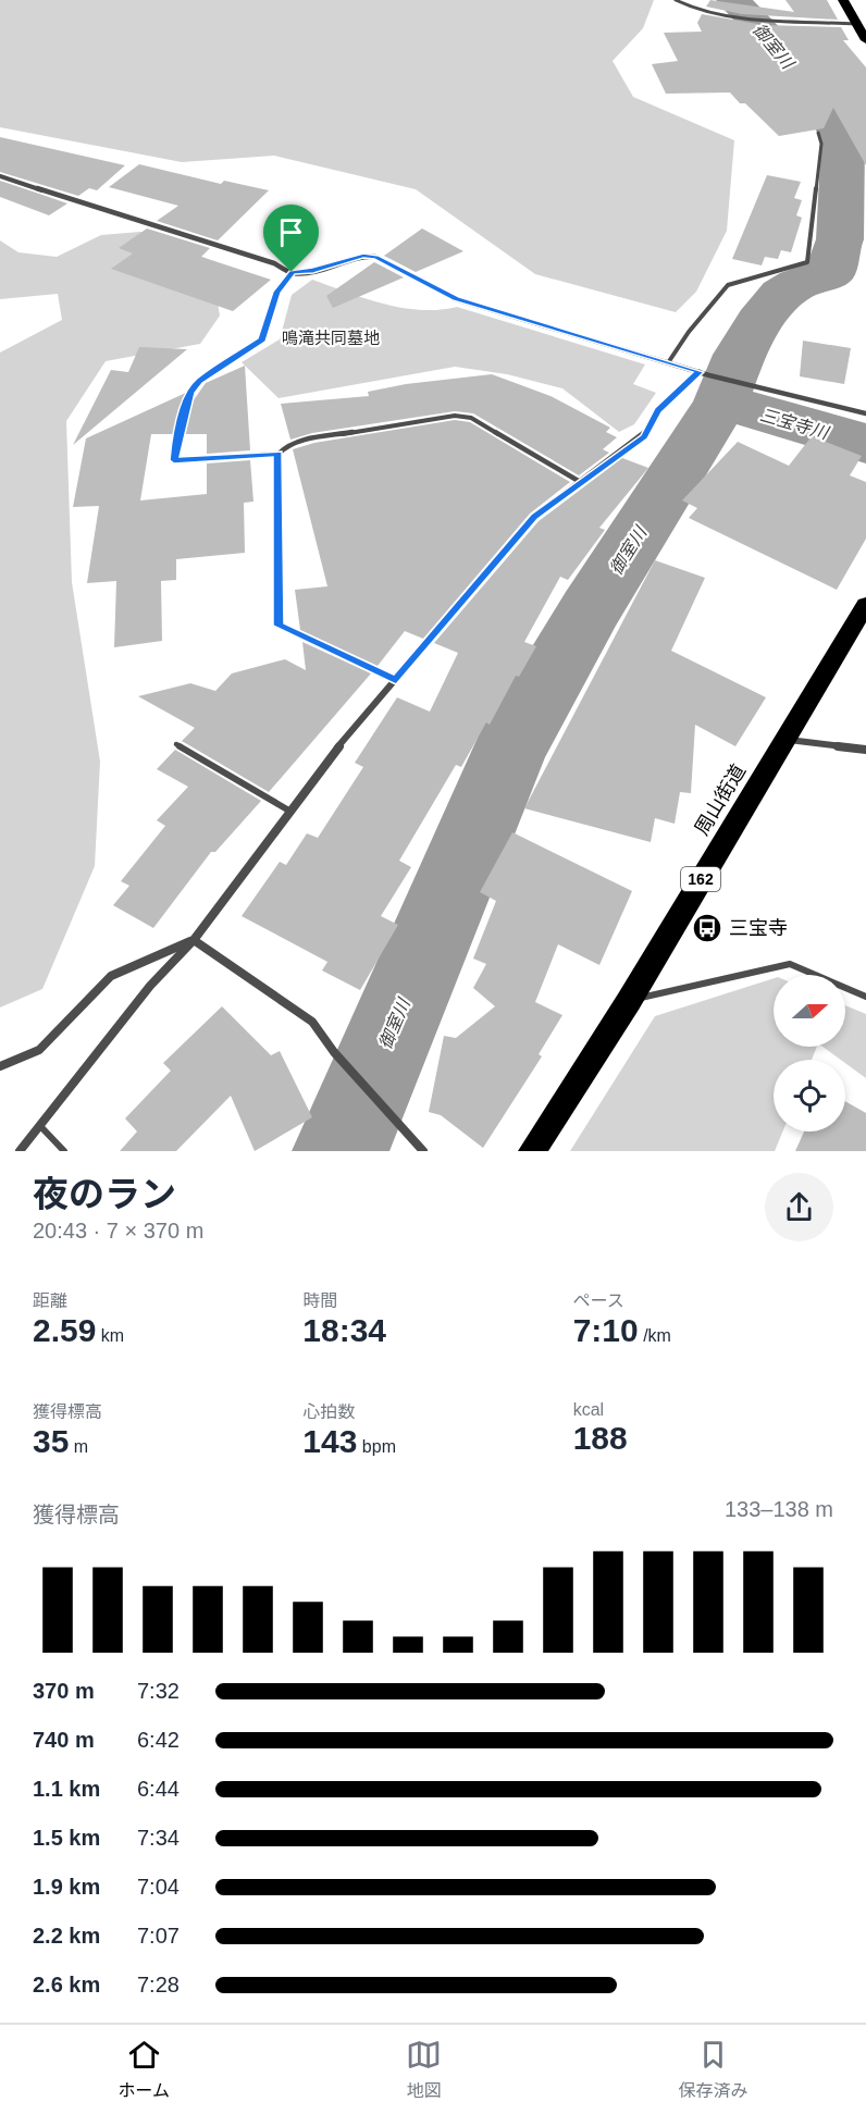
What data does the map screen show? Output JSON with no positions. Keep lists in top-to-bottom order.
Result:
{
  "streets": {
    "highway": ["周山街道", "162"]
  },
  "water": ["御室川", "三宝寺川"],
  "parks": ["鳴滝共同墓地"],
  "places": {
    "bus stop": ["三宝寺"]
  },
  "north": "right",
  "page": {
    "heading": ["夜のラン", "20:43 · 7 × 370 m"],
    "stats": [
      ["距離", "2.59 km"],
      ["時間", "18:34"],
      ["ペース", "7:10 /km"],
      ["獲得標高", "35 m"],
      ["心拍数", "143 bpm"],
      ["kcal", "188"]
    ],
    "chart": ["獲得標高", "133–138 m"],
    "list": [
      {
        "name": "370 m",
        "note": "7:32"
      },
      {
        "name": "740 m",
        "note": "6:42"
      },
      {
        "name": "1.1 km",
        "note": "6:44"
      },
      {
        "name": "1.5 km",
        "note": "7:34"
      },
      {
        "name": "1.9 km",
        "note": "7:04"
      },
      {
        "name": "2.2 km",
        "note": "7:07"
      },
      {
        "name": "2.6 km",
        "note": "7:28"
      }
    ],
    "tabs": ["ホーム", "地図", "保存済み"]
  }
}
